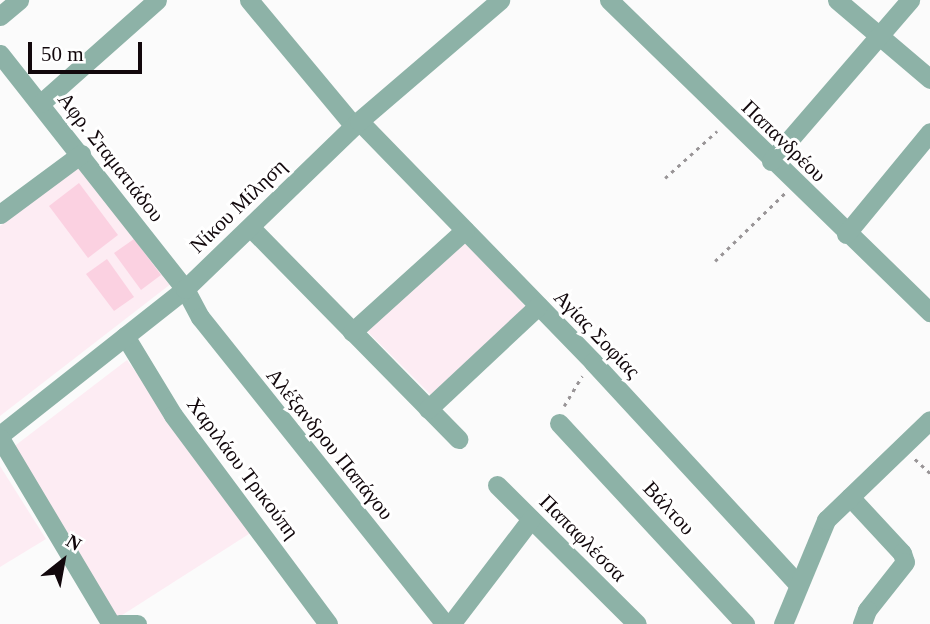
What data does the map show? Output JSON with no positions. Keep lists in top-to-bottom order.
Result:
{
  "streets": {
    "street": [
      "Παπανδρέου",
      "Αφρ. Σταματιάδου",
      "Νίκου Μίληση",
      "Αγίας Σοφίας",
      "Αλέξανδρου Παπάγου",
      "Χαριλάου Τρικούπη",
      "Βάλτου",
      "Παπαφλέσσα"
    ]
  },
  "crossings": [
    ["Αφρ. Σταματιάδου", "Νίκου Μίληση"],
    ["Αφρ. Σταματιάδου", "Αλέξανδρου Παπάγου"],
    ["Νίκου Μίληση", "Αγίας Σοφίας"],
    ["Νίκου Μίληση", "Αλέξανδρου Παπάγου"],
    ["Νίκου Μίληση", "Χαριλάου Τρικούπη"]
  ],
  "scale_bar": "50 m",
  "north": "top right"
}
